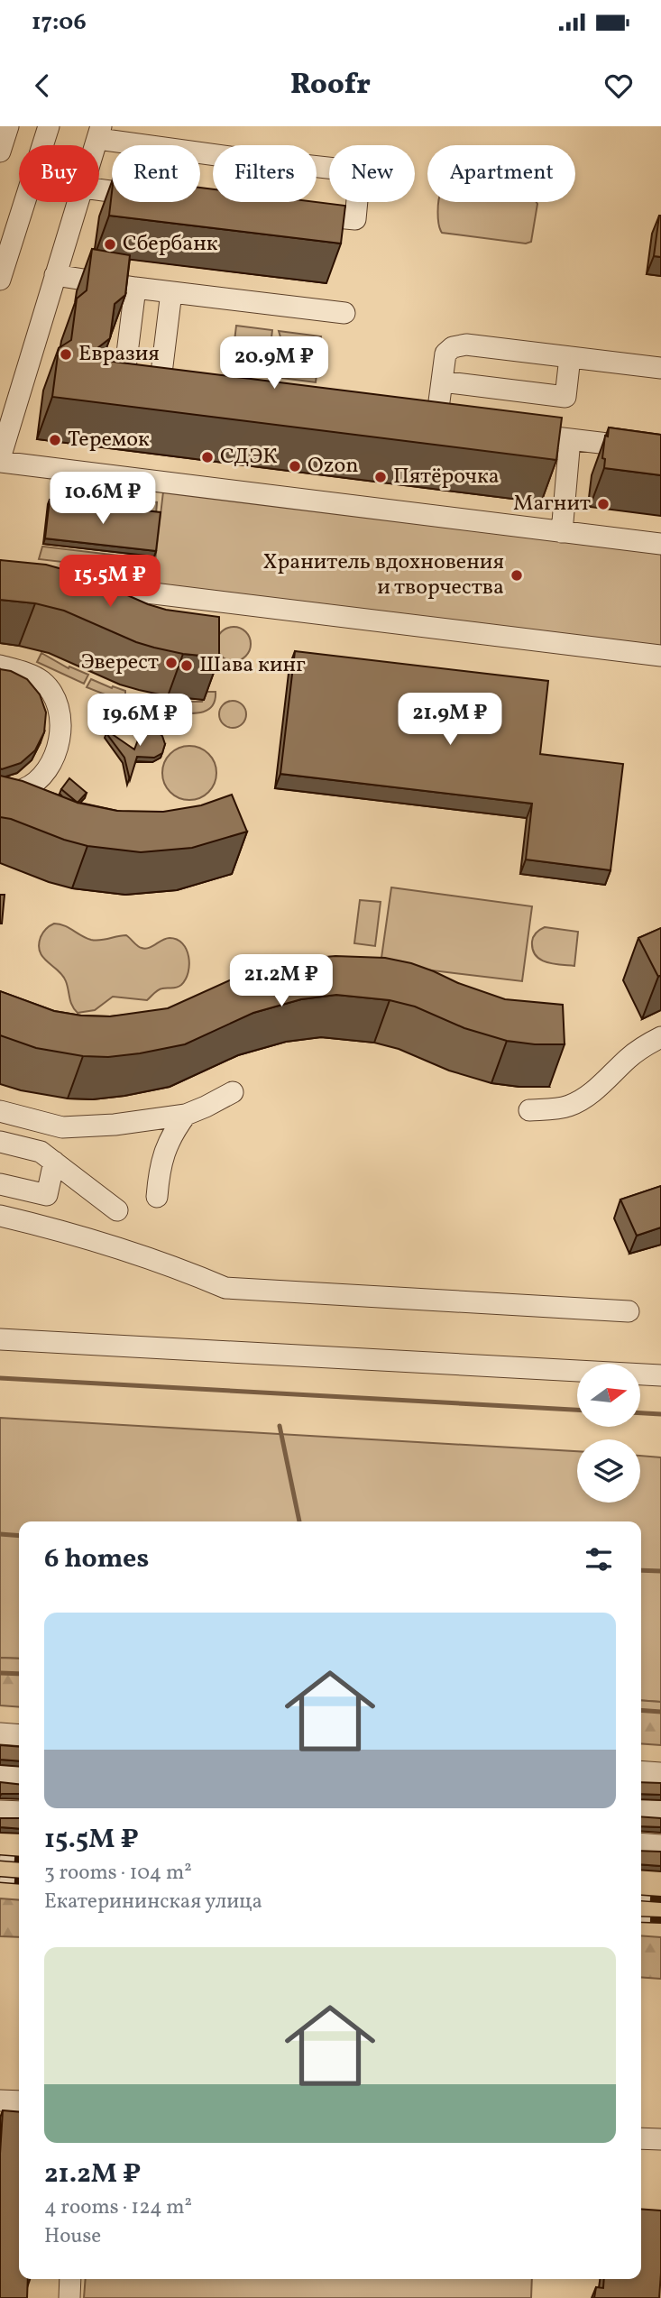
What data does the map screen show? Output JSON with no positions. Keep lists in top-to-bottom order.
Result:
{
  "places": [
    "Сбербанк",
    "Евразия",
    "Теремок",
    "СДЭК",
    "Ozon",
    "Пятёрочка",
    "Магнит",
    "Хранитель вдохновения и творчества",
    "Эверест",
    "Шава кинг"
  ],
  "north": "right",
  "page": {
    "status": "17:06",
    "header": "Roofr",
    "chip": [
      "Buy",
      "Rent",
      "Filters",
      "New",
      "Apartment"
    ],
    "price": [
      "20.9M ₽",
      "10.6M ₽",
      "15.5M ₽",
      "21.9M ₽",
      "19.6M ₽",
      "21.2M ₽"
    ],
    "heading": "6 homes",
    "list": [
      {
        "name": "15.5M ₽",
        "note": "3 rooms · 104 m² · Екатерининская улица"
      },
      {
        "name": "21.2M ₽",
        "note": "4 rooms · 124 m² · House"
      }
    ]
  }
}
